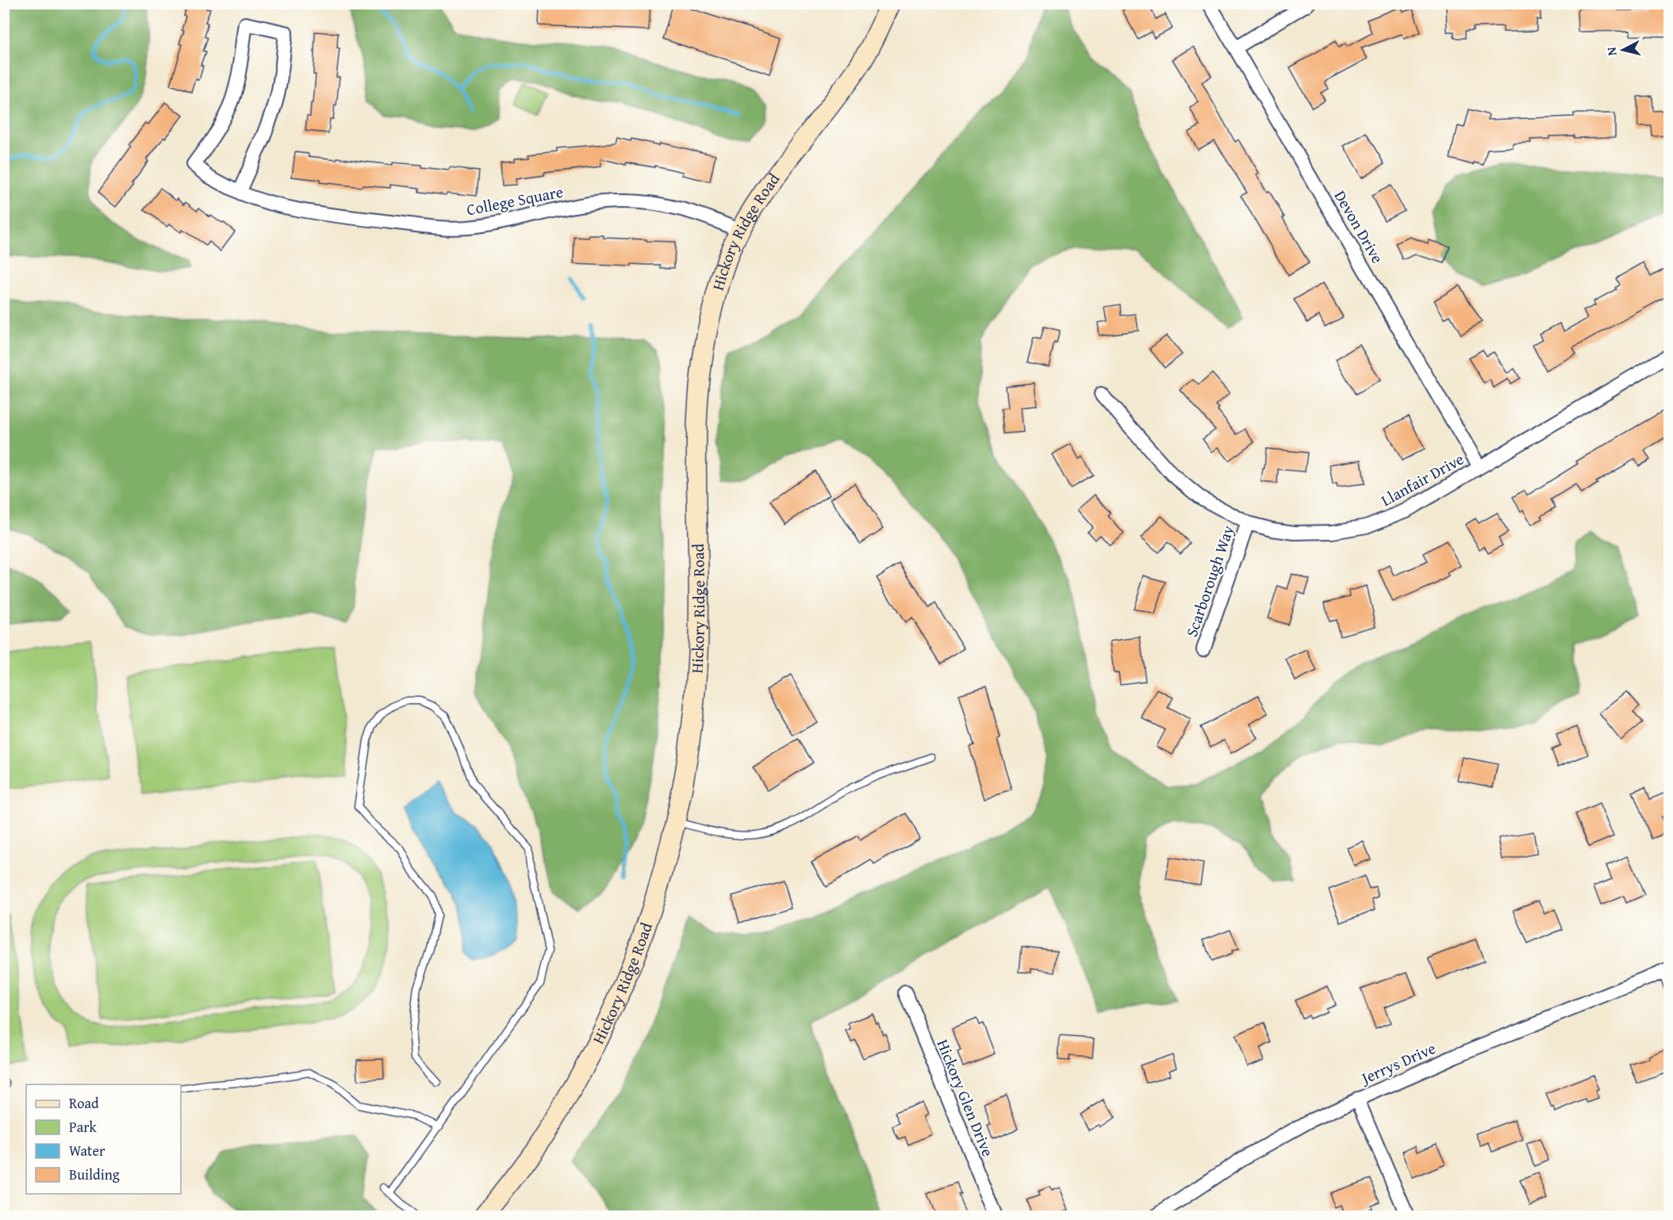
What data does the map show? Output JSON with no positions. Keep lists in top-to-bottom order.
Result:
{
  "streets": {
    "street": [
      "College Square",
      "Devon Drive",
      "Hickory Ridge Road",
      "Llanfair Drive",
      "Scarborough Way",
      "Jerrys Drive",
      "Hickory Glen Drive"
    ]
  },
  "crossings": [
    ["College Square", "Hickory Ridge Road"],
    ["Devon Drive", "Llanfair Drive"],
    ["Llanfair Drive", "Scarborough Way"]
  ],
  "legend": [
    "Road",
    "Park",
    "Water",
    "Building"
  ],
  "north": "left"
}
